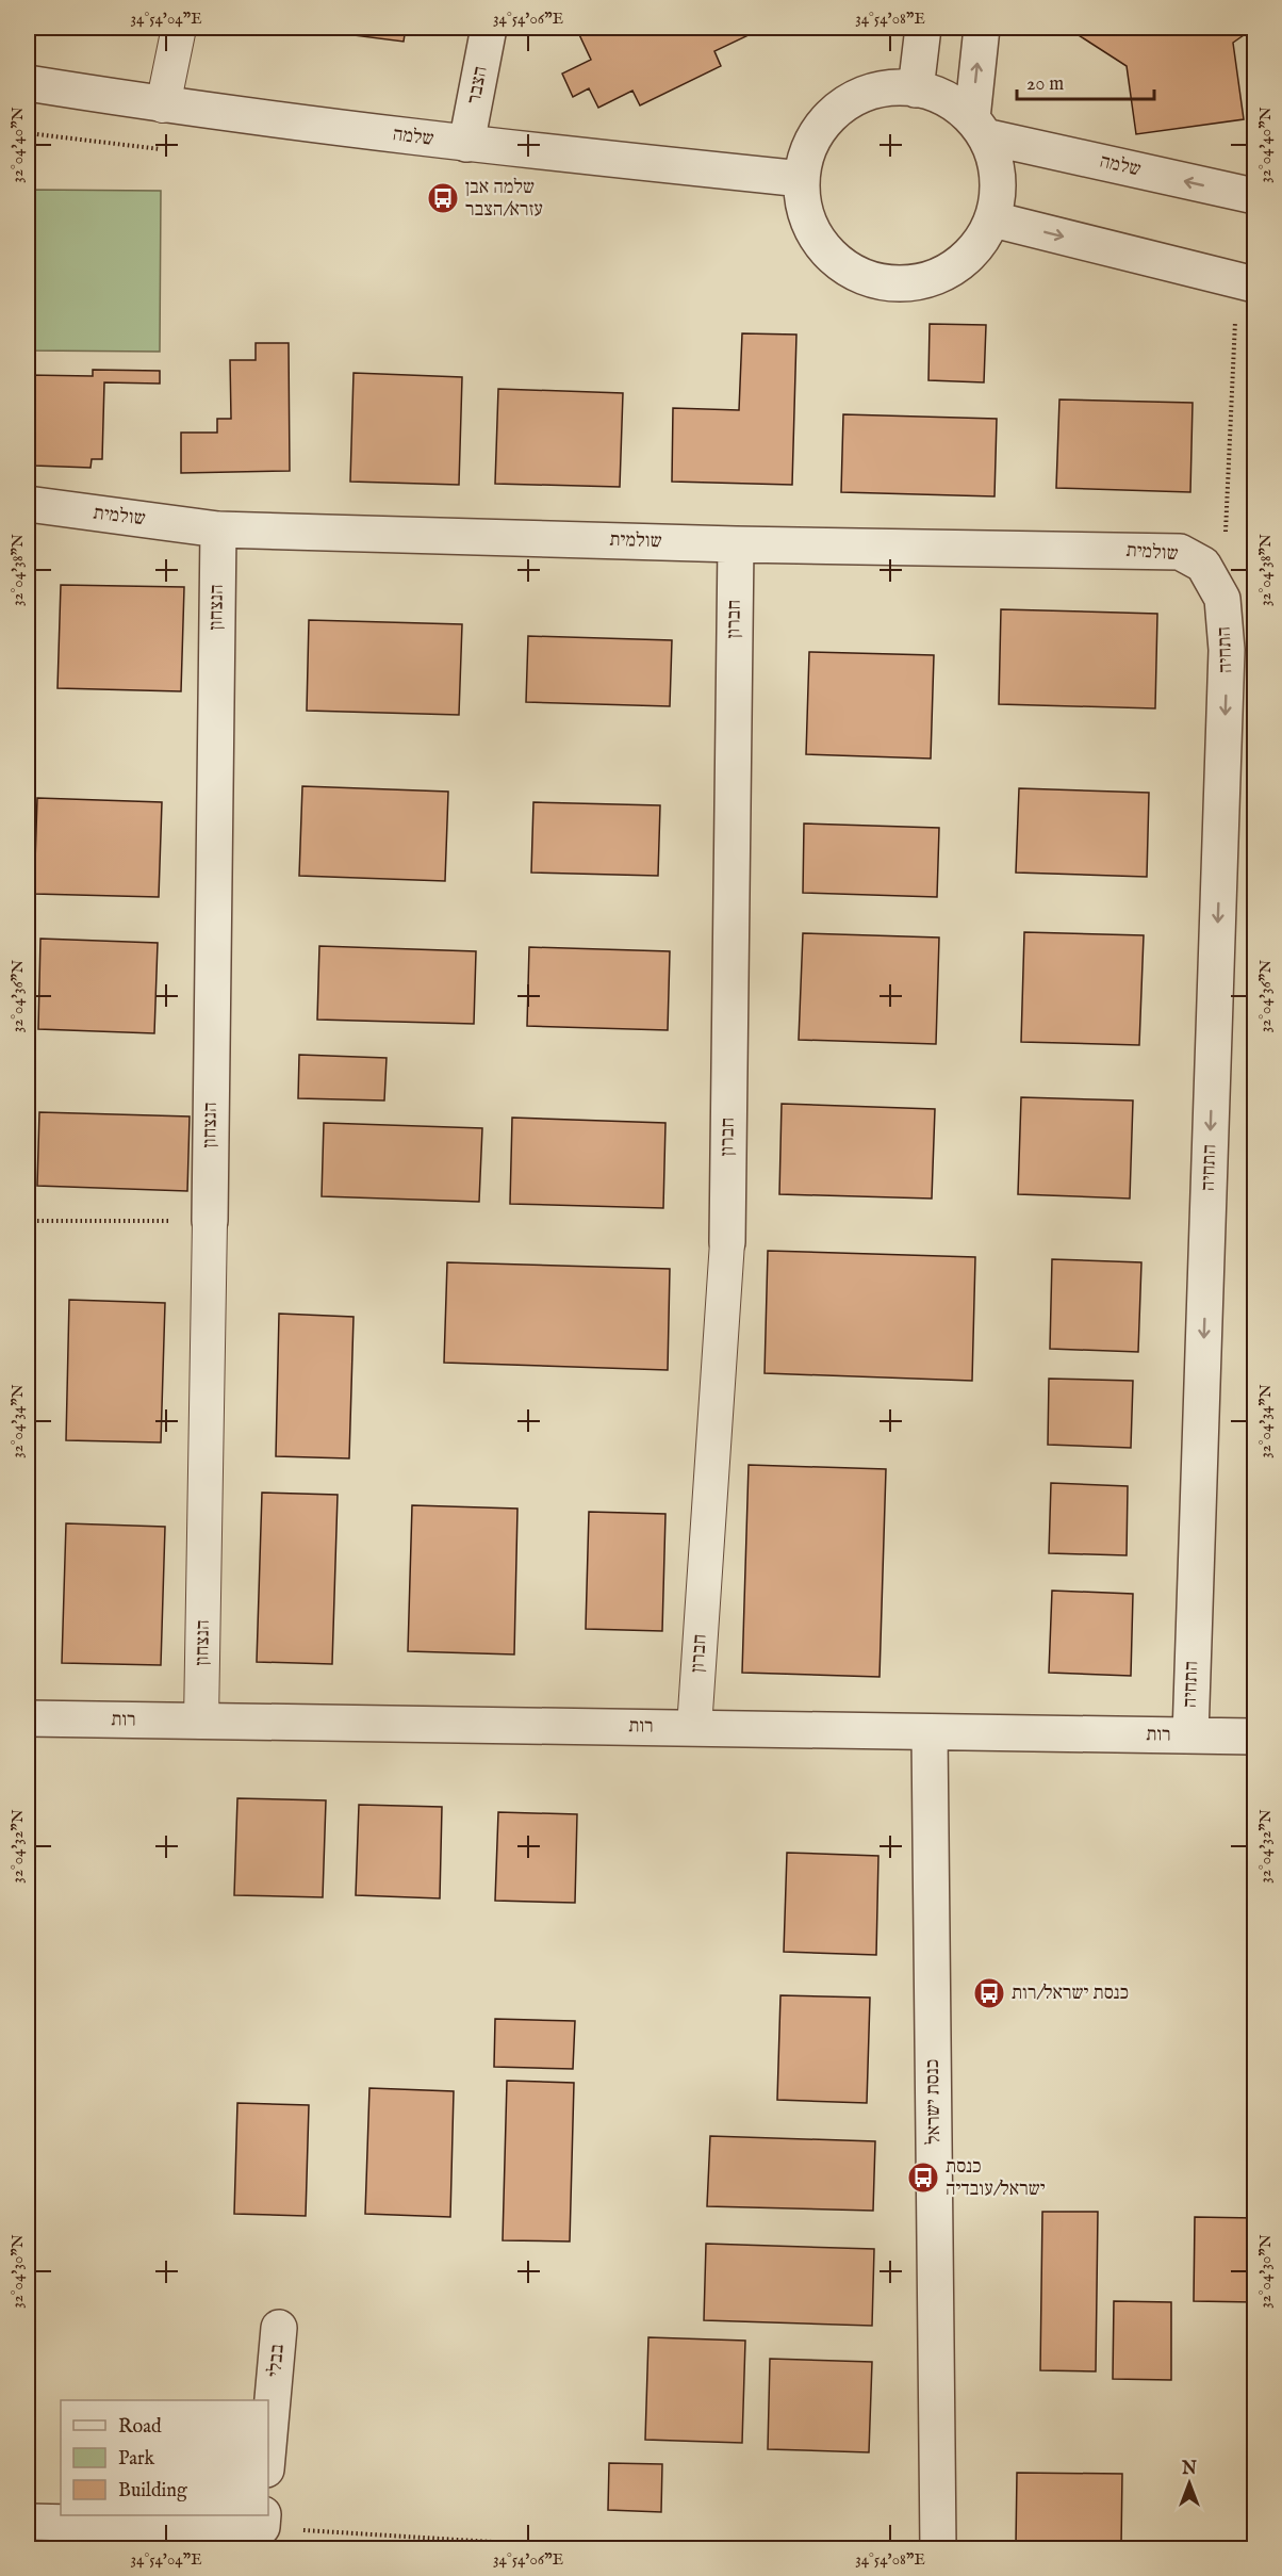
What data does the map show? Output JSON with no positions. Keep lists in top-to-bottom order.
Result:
{
  "streets": {
    "street": [
      "הצבר",
      "שלמה",
      "שולמית",
      "הנצחון",
      "חברון",
      "התחיה",
      "רות",
      "כנסת ישראל",
      "בבלי"
    ]
  },
  "crossings": [
    ["הצבר", "שלמה"],
    ["שולמית", "הנצחון"],
    ["שולמית", "חברון"],
    ["שולמית", "התחיה"],
    ["הנצחון", "רות"],
    ["חברון", "רות"],
    ["התחיה", "רות"],
    ["רות", "כנסת ישראל"]
  ],
  "one_way": ["התחיה"],
  "places": {
    "bus stop": ["שלמה אבן עזרא/הצבר", "כנסת ישראל/רות", "כנסת ישראל/עובדיה"]
  },
  "legend": ["Road", "Park", "Building"],
  "scale_bar": "20 m",
  "north": "top",
  "coordinates": [
    "34°54'04\"E",
    "34°54'06\"E",
    "34°54'08\"E",
    "32°04'40\"N",
    "32°04'38\"N",
    "32°04'36\"N",
    "32°04'34\"N",
    "32°04'32\"N",
    "32°04'30\"N"
  ]
}
